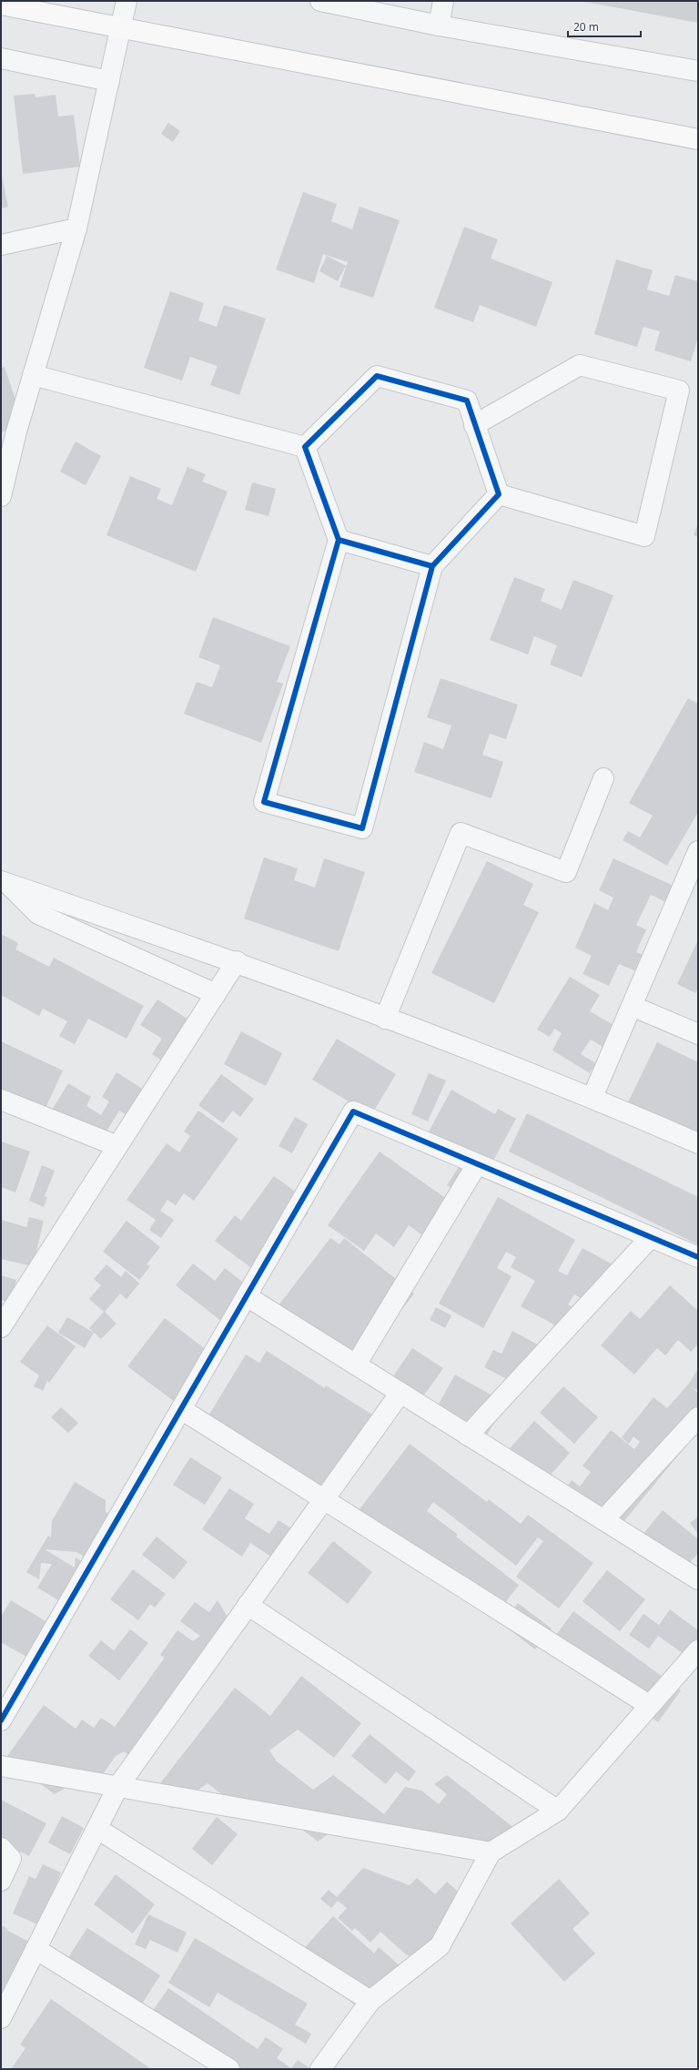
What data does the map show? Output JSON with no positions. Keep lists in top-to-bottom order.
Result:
{
  "scale_bar": "20 m"
}
